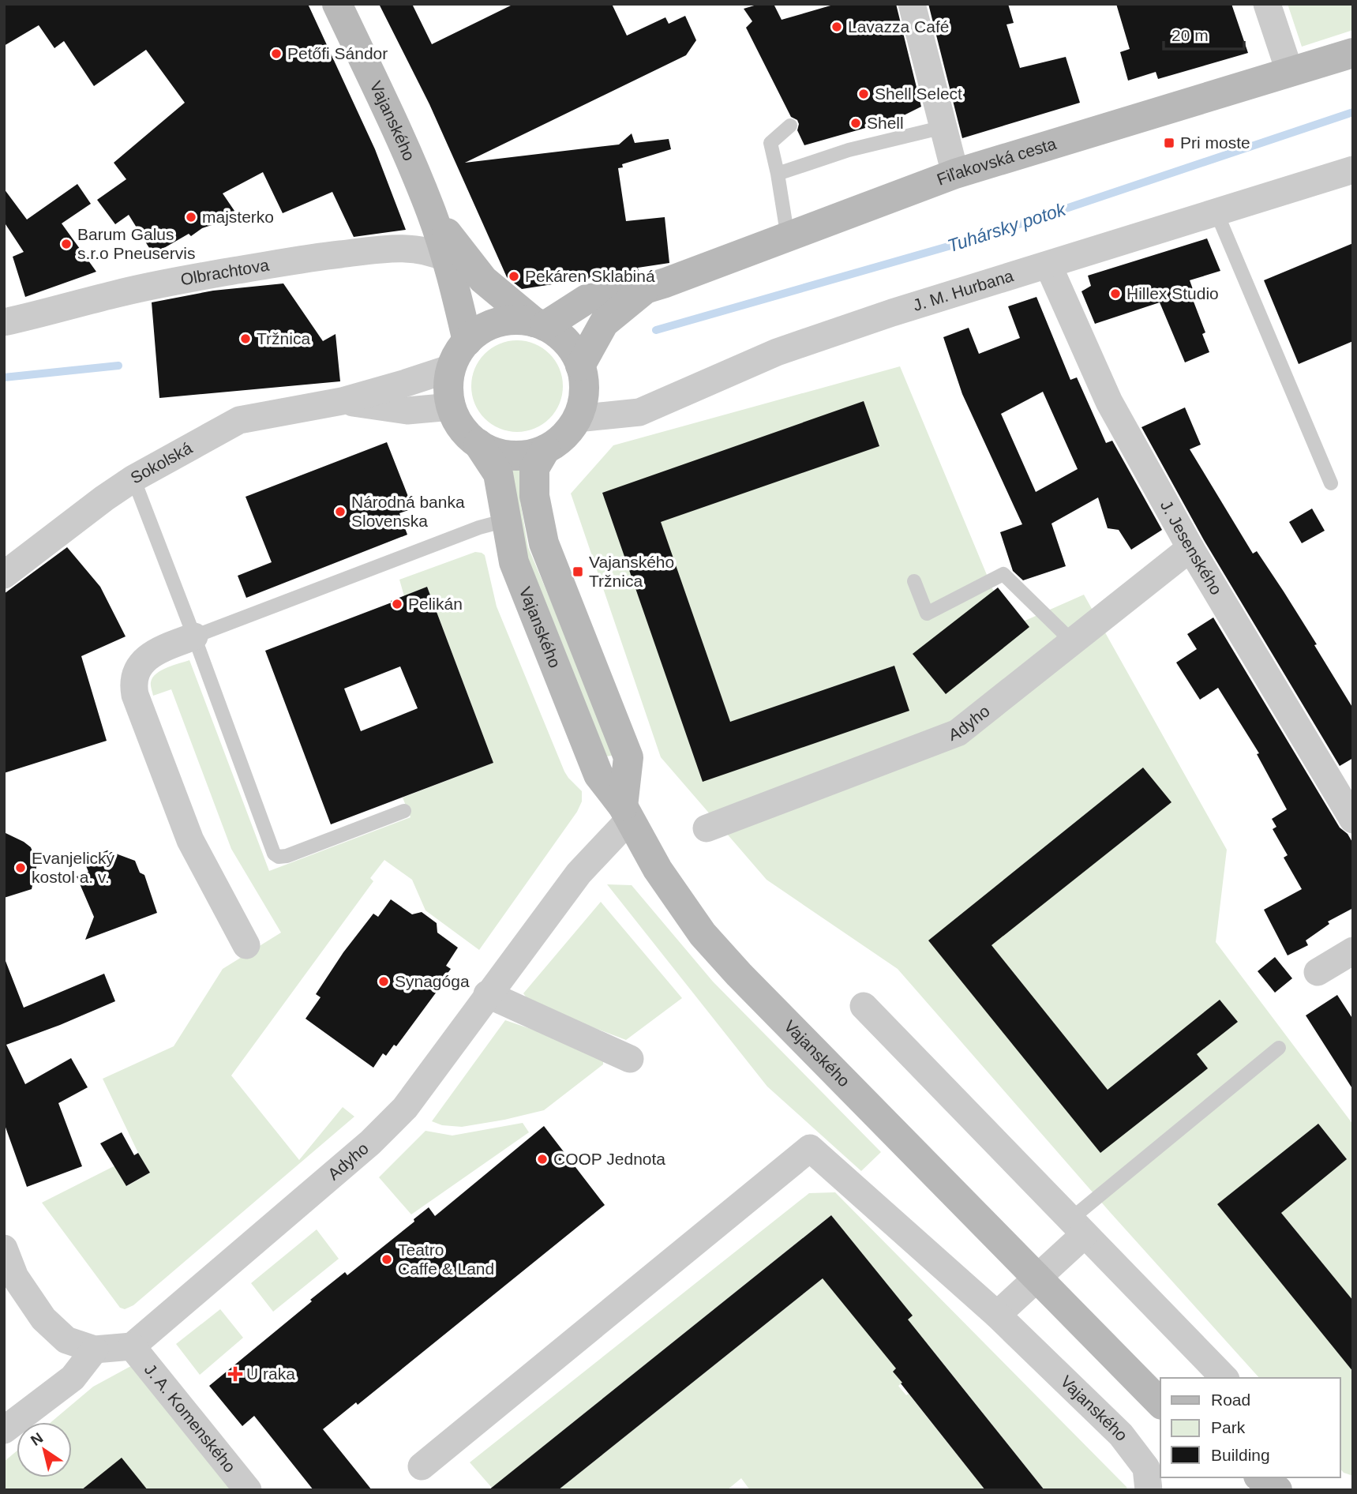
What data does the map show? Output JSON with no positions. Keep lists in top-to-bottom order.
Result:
{
  "streets": {
    "main road": ["Vajanského", "Fiľakovská cesta"],
    "street": [
      "Olbrachtova",
      "J. M. Hurbana",
      "Sokolská",
      "J. Jesenského",
      "Adyho",
      "J. A. Komenského"
    ]
  },
  "crossings": [
    ["Vajanského", "Fiľakovská cesta"],
    ["Vajanského", "Olbrachtova"],
    ["Vajanského", "J. M. Hurbana"],
    ["Vajanského", "Sokolská"],
    ["Vajanského", "Adyho"],
    ["Fiľakovská cesta", "J. M. Hurbana"],
    ["Fiľakovská cesta", "Sokolská"],
    ["J. M. Hurbana", "Sokolská"],
    ["J. M. Hurbana", "J. Jesenského"],
    ["J. Jesenského", "Adyho"],
    ["Adyho", "J. A. Komenského"]
  ],
  "water": ["Tuhársky potok"],
  "places": {
    "other": [
      "Lavazza Café",
      "Petőfi Sándor",
      "Shell Select",
      "Shell",
      "majsterko",
      "Barum Galus s.r.o Pneuservis",
      "Pekáren Sklabiná",
      "Hillex Studio",
      "Tržnica",
      "Národná banka Slovenska",
      "Pelikán",
      "Evanjelický kostol a. v.",
      "Synagóga",
      "COOP Jednota",
      "Teatro Caffe & Land"
    ],
    "transit": ["Pri moste", "Vajanského Tržnica"],
    "health": ["U raka"]
  },
  "legend": ["Road", "Park", "Building"],
  "scale_bar": "20 m",
  "north": "top left"
}
